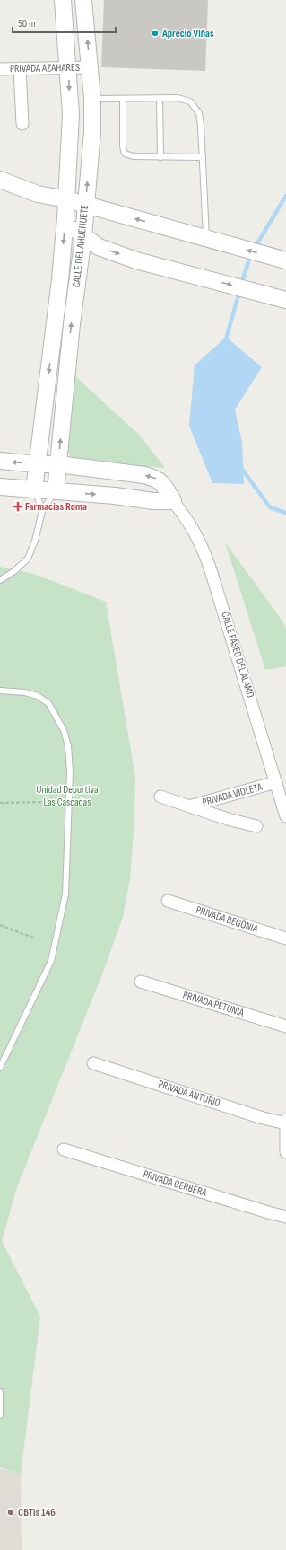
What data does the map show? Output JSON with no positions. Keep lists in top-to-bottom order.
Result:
{
  "streets": {
    "street": [
      "PRIVADA AZAHARES",
      "CALLE DEL AHUEHUETE",
      "CALLE PASEO DEL ÁLAMO",
      "PRIVADA VIOLETA",
      "PRIVADA BEGONIA",
      "PRIVADA PETUNIA",
      "PRIVADA ANTURIO",
      "PRIVADA GERBERA"
    ]
  },
  "crossings": [
    ["PRIVADA AZAHARES", "CALLE DEL AHUEHUETE"],
    ["CALLE DEL AHUEHUETE", "CALLE PASEO DEL ÁLAMO"],
    ["CALLE PASEO DEL ÁLAMO", "PRIVADA VIOLETA"]
  ],
  "parks": ["Unidad Deportiva Las Cascadas"],
  "places": {
    "other": ["Aprecio Viñas", "CBTis 146"],
    "health": ["Farmacias Roma"]
  },
  "scale_bar": "50 m"
}
